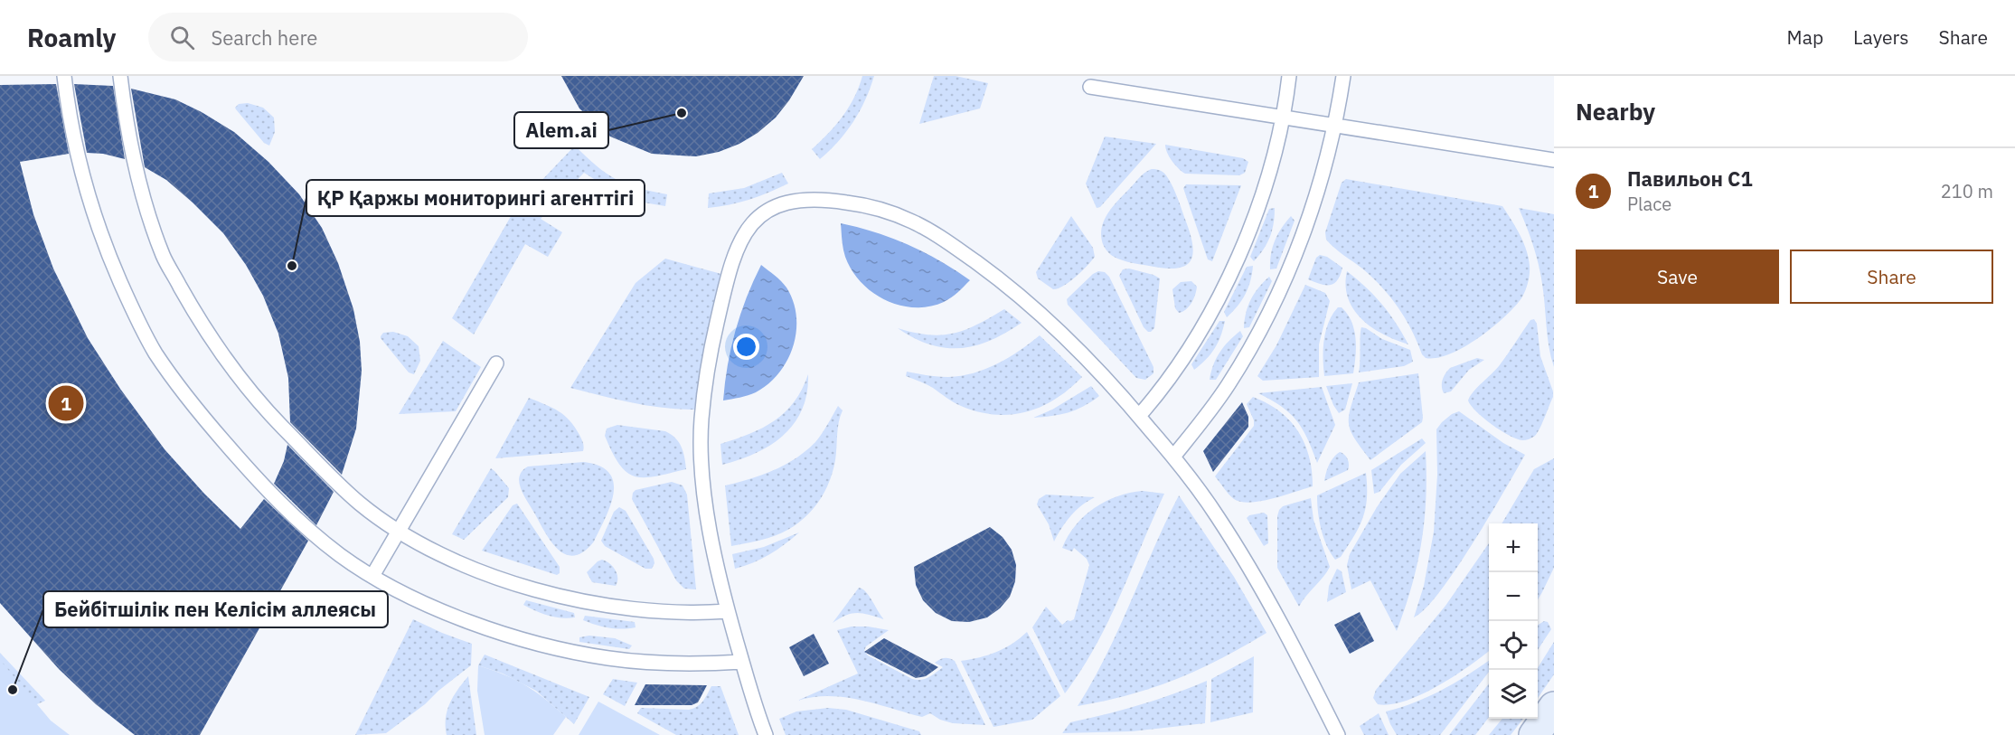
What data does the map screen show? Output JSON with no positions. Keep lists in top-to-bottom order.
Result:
{
  "places": ["Alem.ai", "ҚР Қаржы мониторингі агенттігі", "Бейбітшілік пен Келісім аллеясы"],
  "page": {
    "header": "Roamly",
    "search": "Search here",
    "nav": ["Map", "Layers", "Share"],
    "heading": "Nearby",
    "list": [
      {
        "mark": "1",
        "name": "Павильон С1",
        "note": "Place",
        "value": "210 m"
      }
    ],
    "buttons": ["Save", "Share"],
    "pins": "1",
    "map_buttons": ["+", "−"]
  }
}
